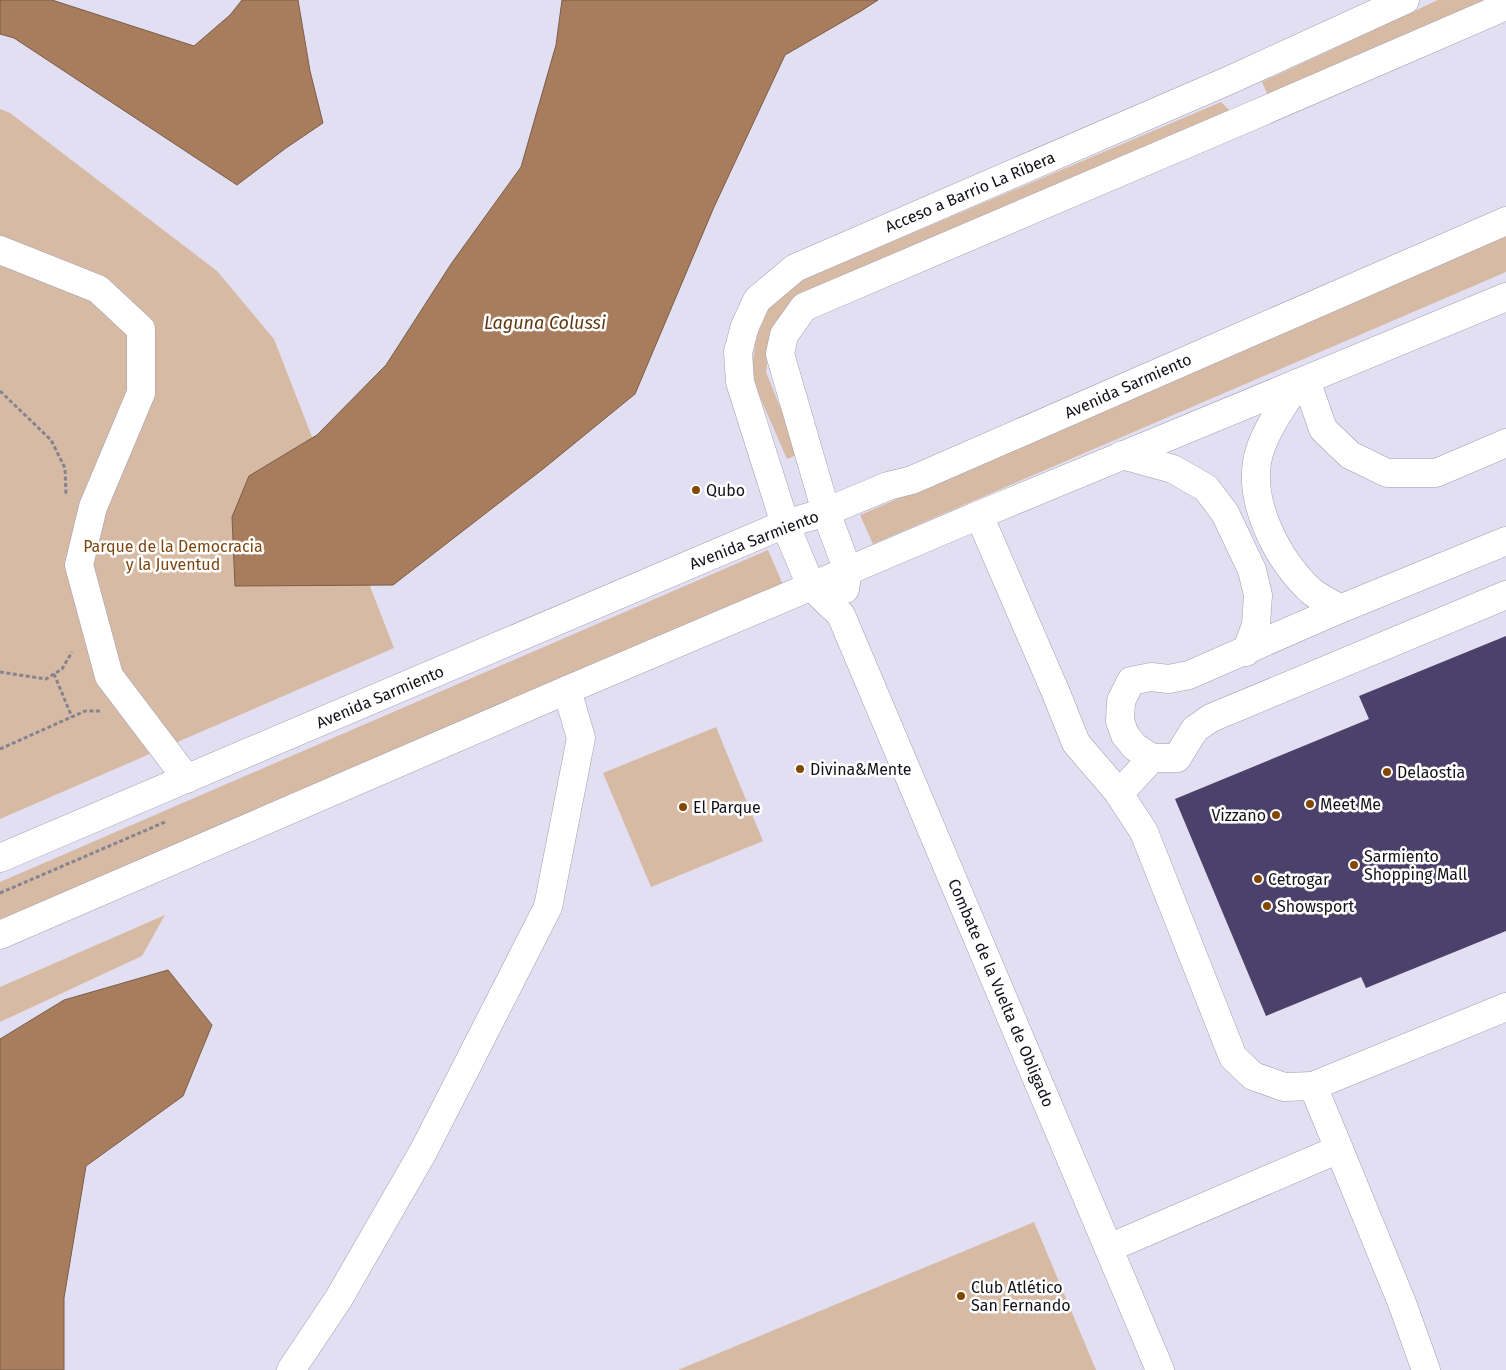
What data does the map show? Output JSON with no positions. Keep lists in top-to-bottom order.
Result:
{
  "streets": {
    "main road": ["Acceso a Barrio La Ribera", "Avenida Sarmiento", "Combate de la Vuelta de Obligado"]
  },
  "crossings": [
    ["Acceso a Barrio La Ribera", "Avenida Sarmiento"],
    ["Acceso a Barrio La Ribera", "Combate de la Vuelta de Obligado"],
    ["Avenida Sarmiento", "Combate de la Vuelta de Obligado"]
  ],
  "water": ["Laguna Colussi"],
  "parks": ["Parque de la Democracia y la Juventud"],
  "places": [
    "Qubo",
    "Divina&Mente",
    "Delaostia",
    "Meet Me",
    "El Parque",
    "Vizzano",
    "Sarmiento Shopping Mall",
    "Cetrogar",
    "Showsport",
    "Club Atlético San Fernando"
  ]
}
